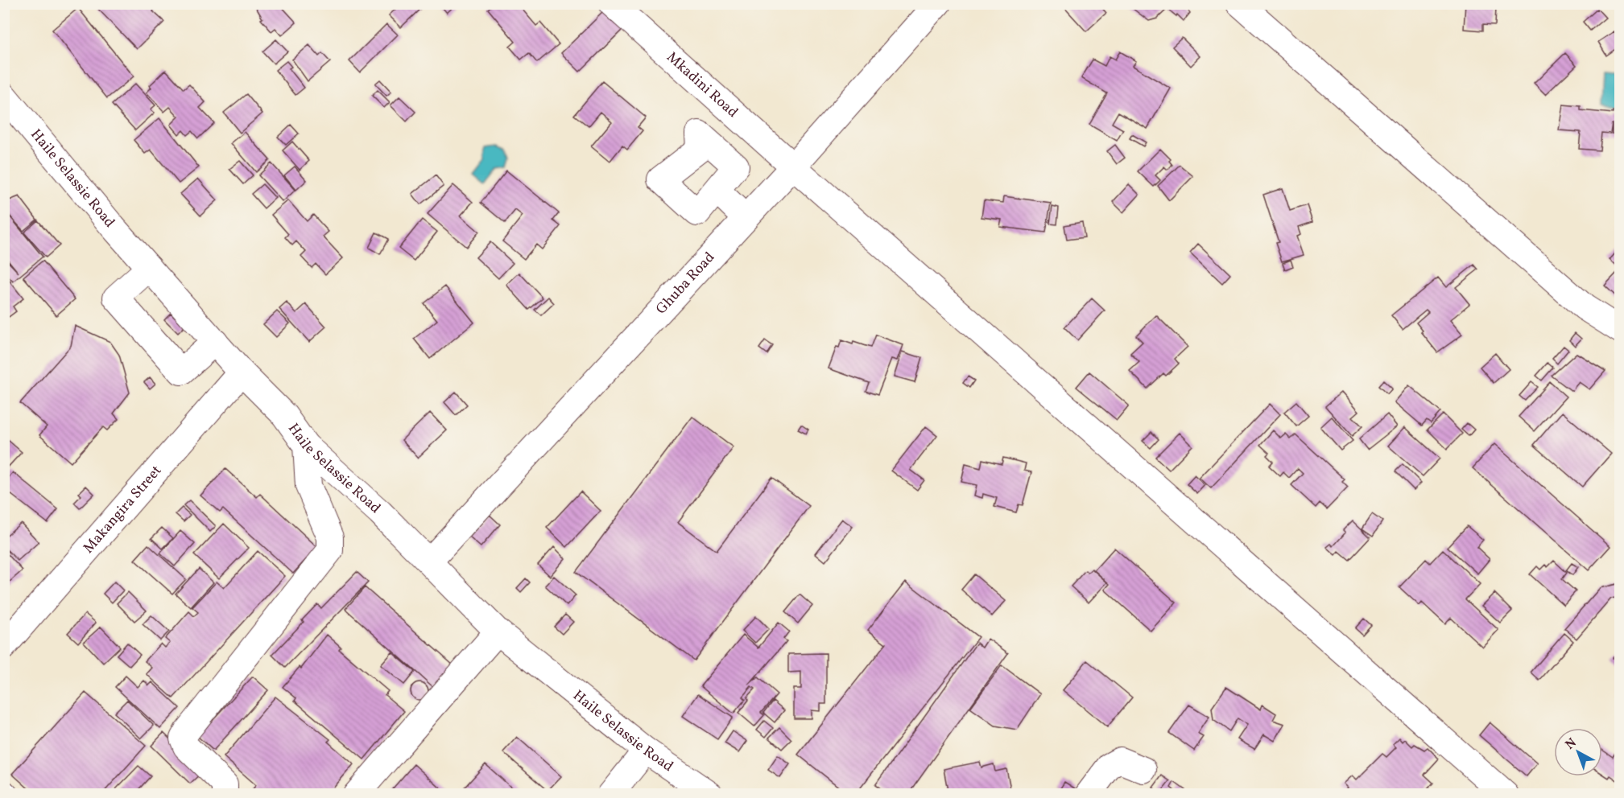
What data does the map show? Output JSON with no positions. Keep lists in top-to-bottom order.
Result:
{
  "streets": {
    "street": [
      "Mkadini Road",
      "Haile Selassie Road",
      "Ghuba Road",
      "Makangira Street"
    ]
  },
  "crossings": [
    ["Mkadini Road", "Ghuba Road"],
    ["Haile Selassie Road", "Ghuba Road"],
    ["Haile Selassie Road", "Makangira Street"]
  ],
  "north": "top left"
}
